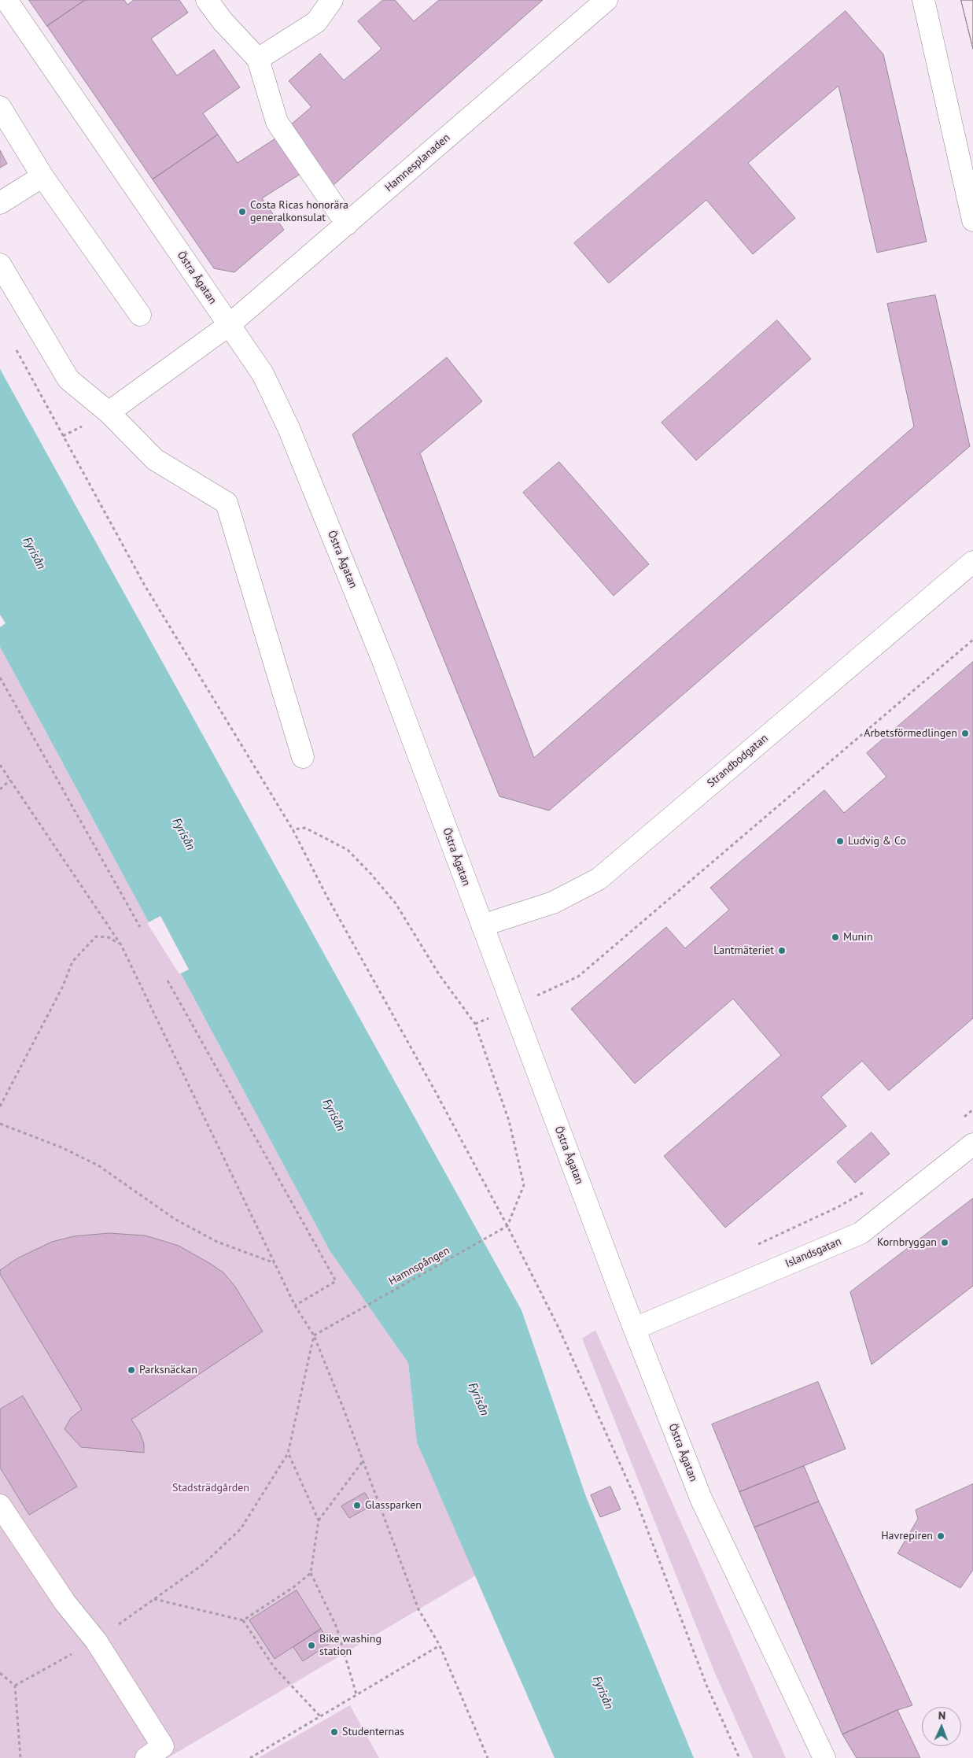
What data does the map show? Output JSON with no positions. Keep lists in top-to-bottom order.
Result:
{
  "streets": {
    "street": [
      "Hamnesplanaden",
      "Östra Ågatan",
      "Strandbodgatan",
      "Islandsgatan"
    ],
    "path": ["Hamnspången"]
  },
  "crossings": [
    ["Hamnesplanaden", "Östra Ågatan"],
    ["Östra Ågatan", "Strandbodgatan"],
    ["Östra Ågatan", "Islandsgatan"]
  ],
  "water": ["Fyrisån"],
  "parks": ["Stadsträdgården"],
  "places": [
    "Costa Ricas honorära generalkonsulat",
    "Arbetsförmedlingen",
    "Ludvig & Co",
    "Munin",
    "Lantmäteriet",
    "Kornbryggan",
    "Parksnäckan",
    "Glassparken",
    "Havrepiren",
    "Bike washing station",
    "Studenternas"
  ],
  "north": "top"
}
